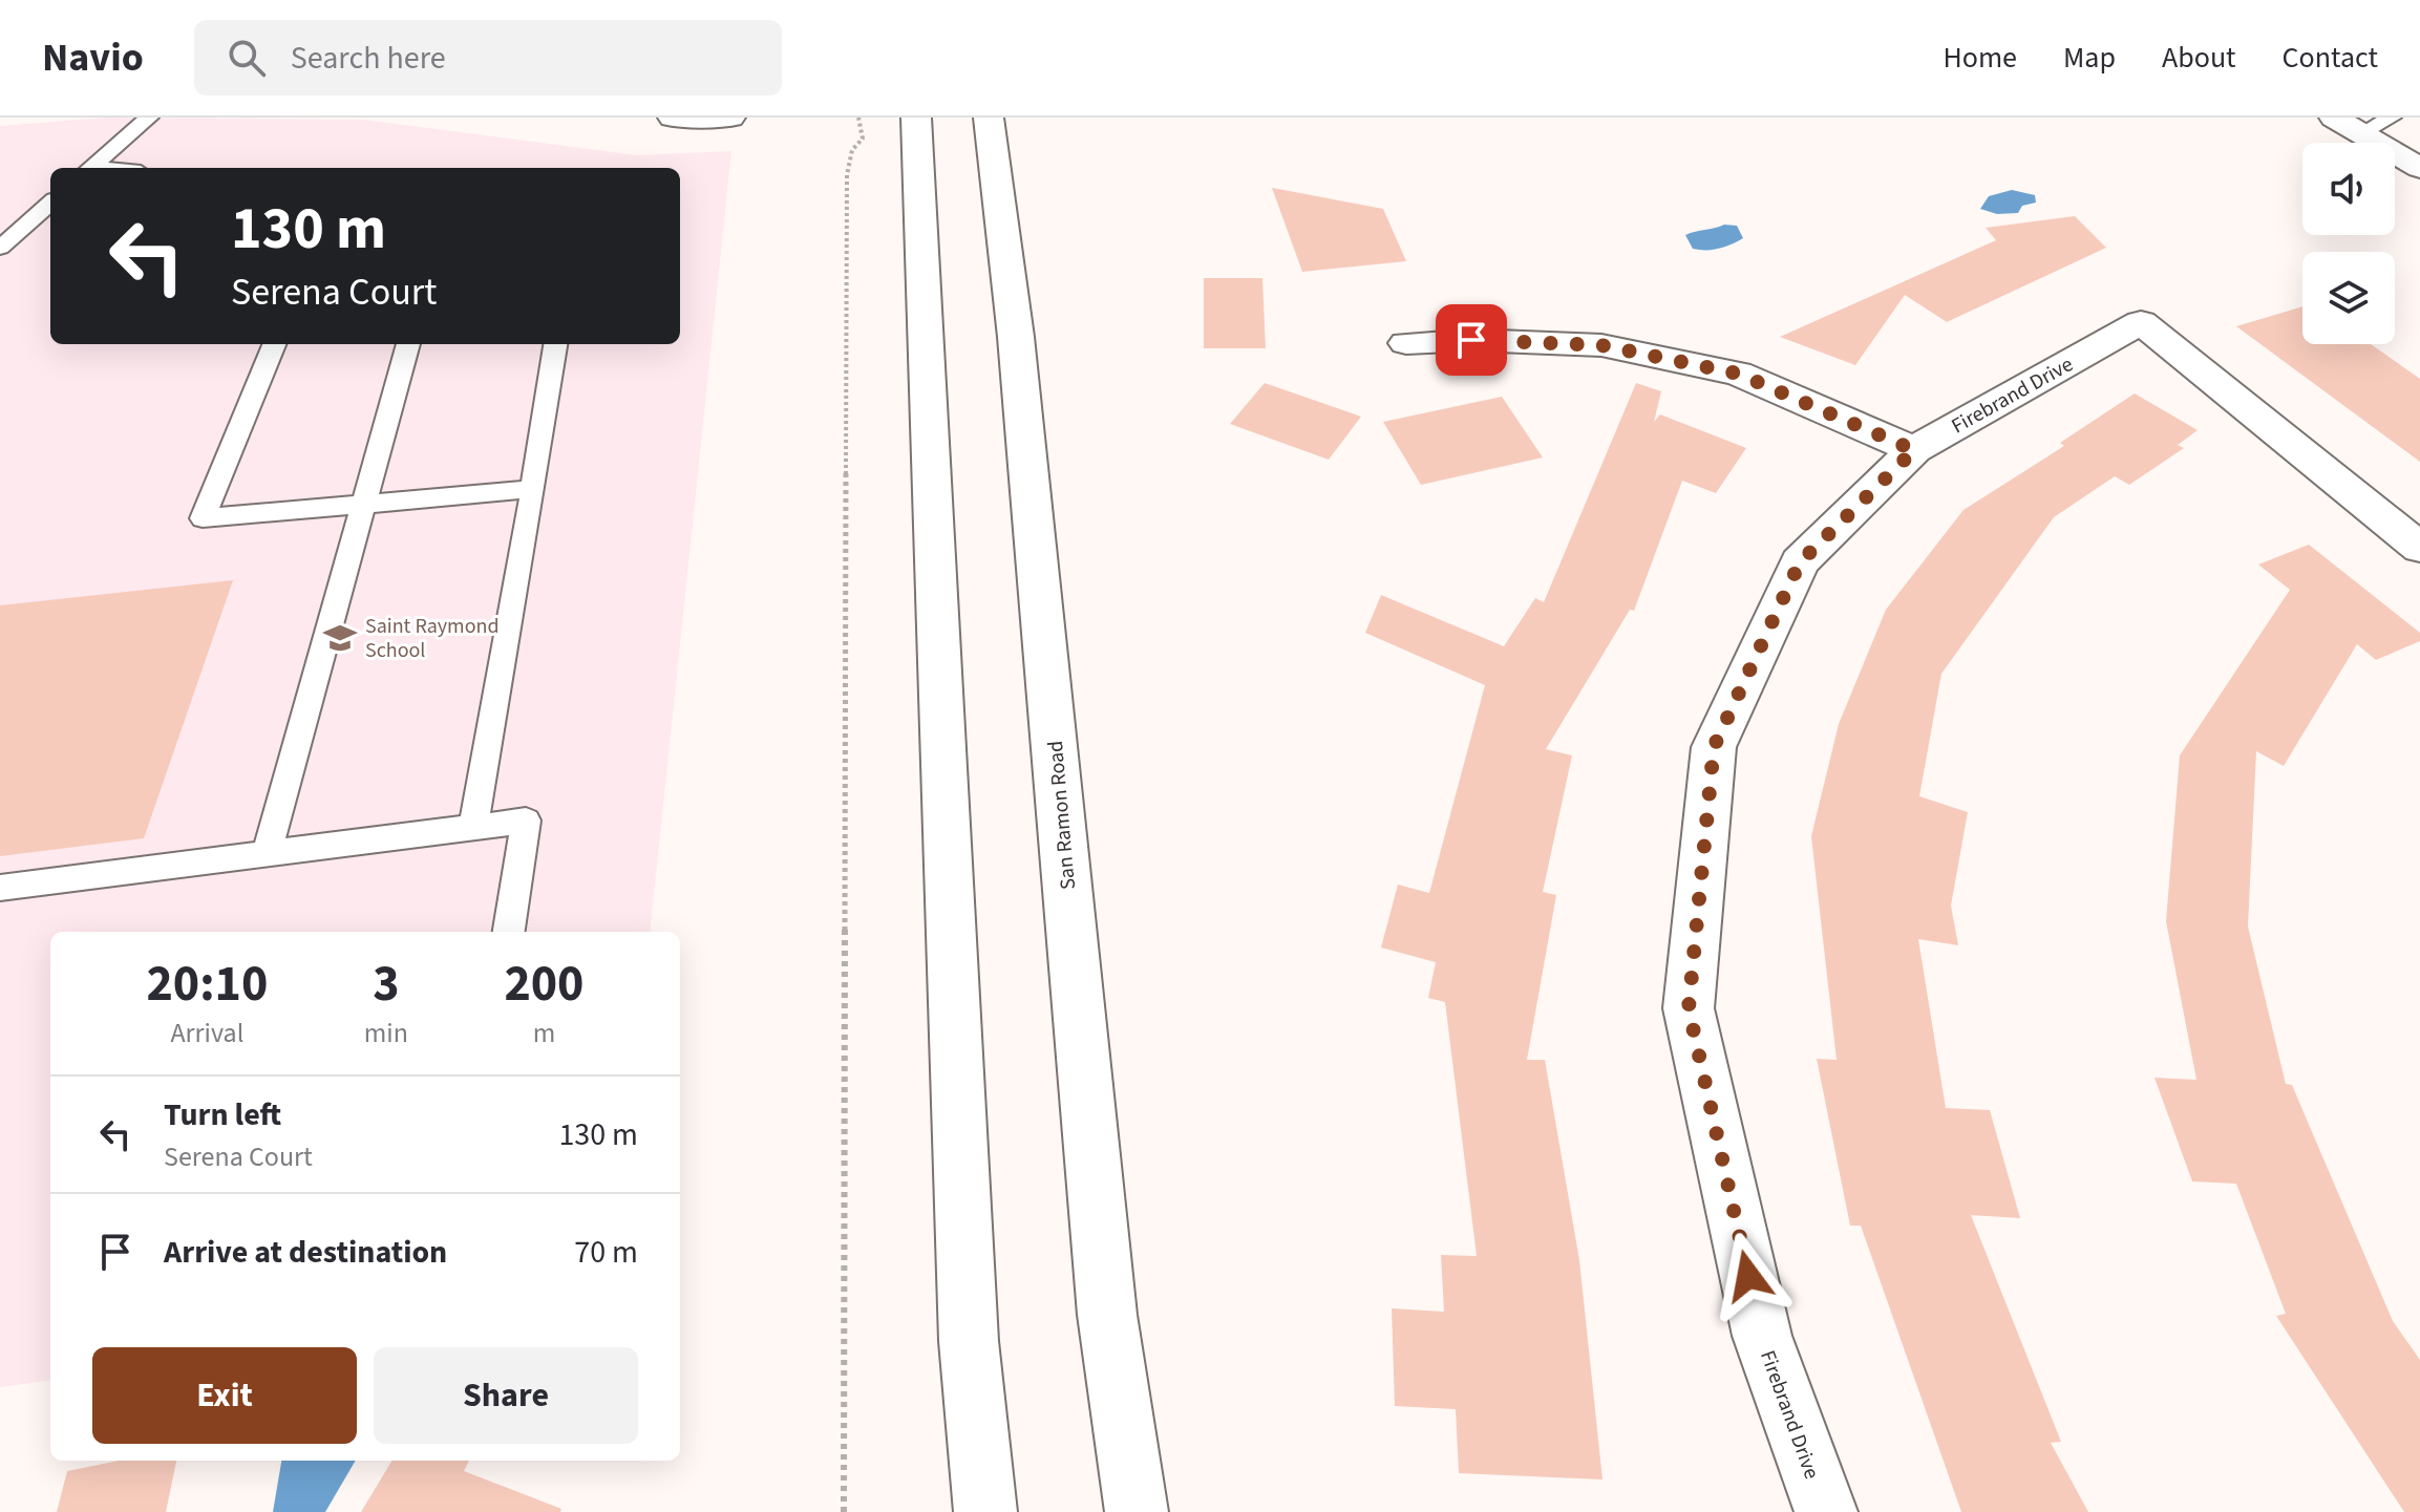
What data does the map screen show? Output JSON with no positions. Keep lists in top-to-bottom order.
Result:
{
  "streets": {
    "main road": ["Firebrand Drive", "San Ramon Road"]
  },
  "places": {
    "school or university": ["Saint Raymond School"]
  },
  "page": {
    "header": "Navio",
    "search": "Search here",
    "nav": [
      "Home",
      "Map",
      "About",
      "Contact"
    ],
    "turn": ["130 m", "Serena Court"],
    "eta": [
      "20:10",
      "Arrival",
      "3",
      "min",
      "200",
      "m"
    ],
    "list": [
      {
        "name": "Turn left",
        "note": "Serena Court",
        "value": "130 m"
      },
      {
        "name": "Arrive at destination",
        "value": "70 m"
      }
    ],
    "buttons": ["Exit", "Share"]
  }
}
